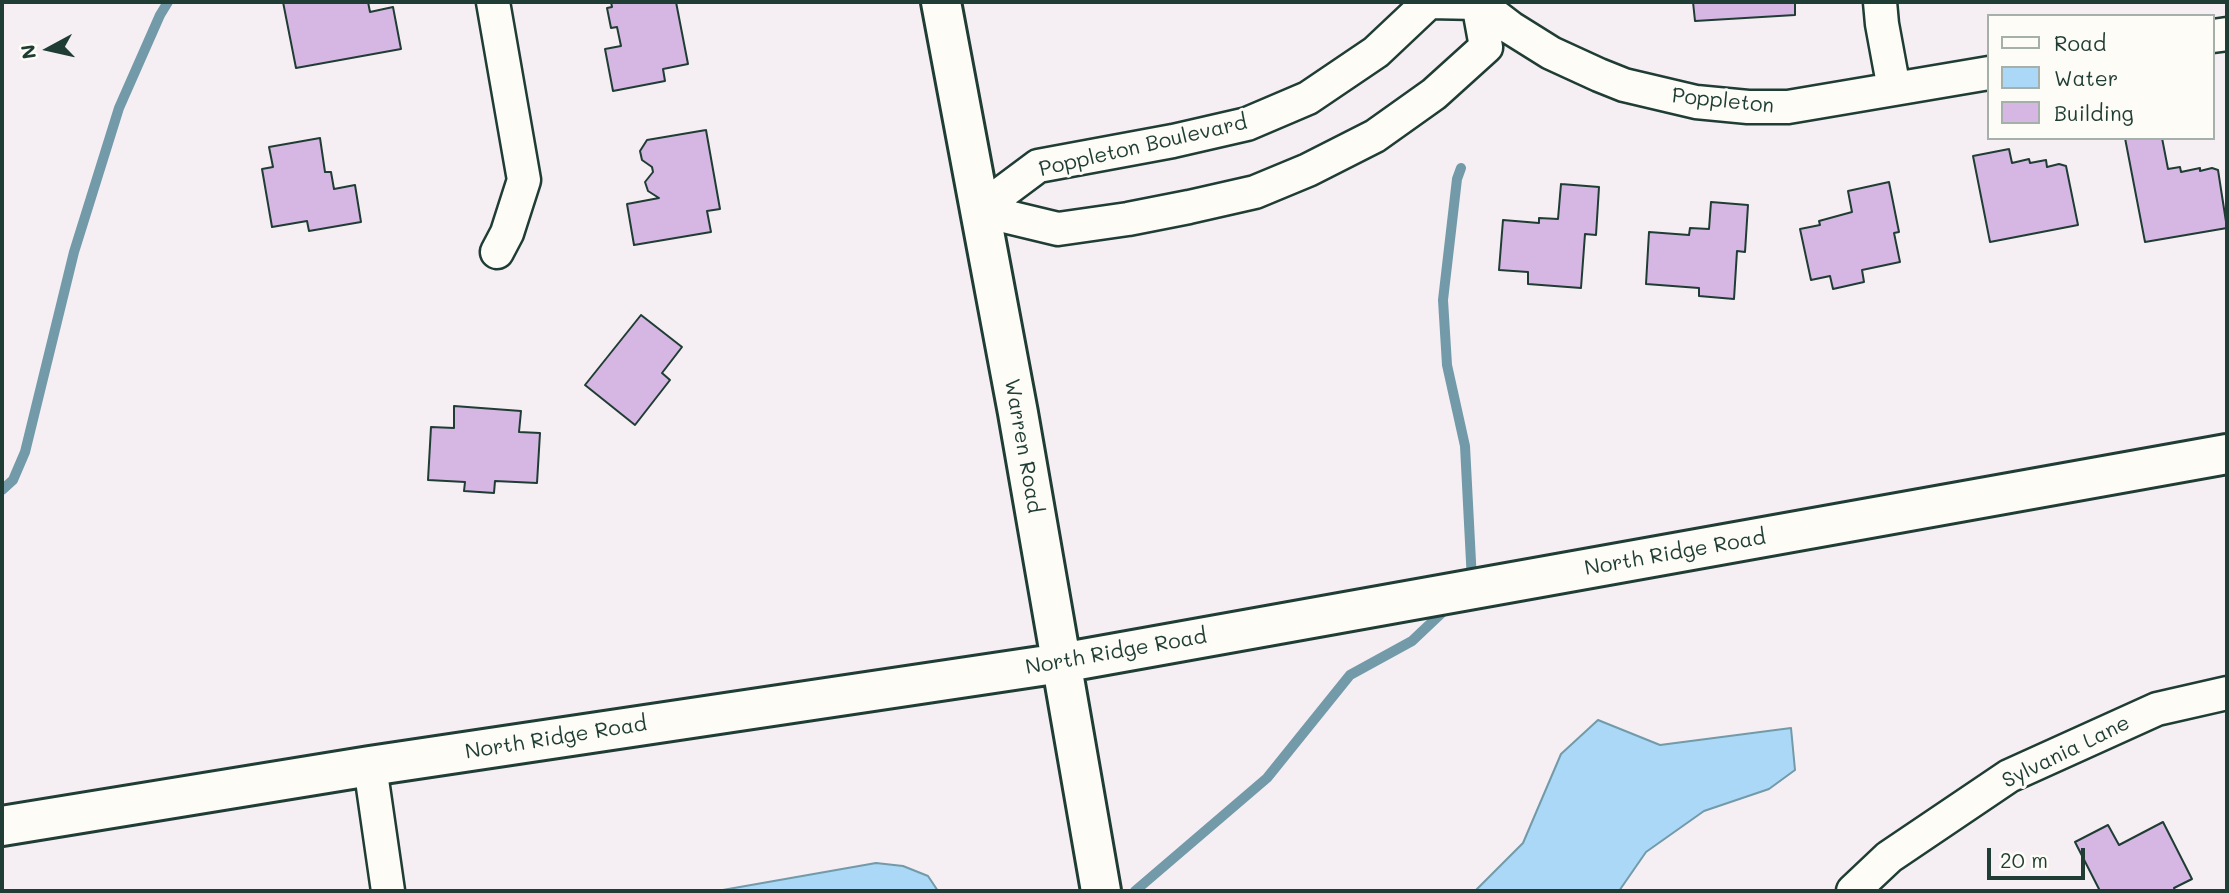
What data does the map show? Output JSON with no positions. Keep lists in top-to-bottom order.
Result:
{
  "streets": {
    "street": [
      "Poppleton",
      "Poppleton Boulevard",
      "Warren Road",
      "North Ridge Road",
      "Sylvania Lane"
    ]
  },
  "crossings": [
    ["Poppleton", "Poppleton Boulevard"],
    ["Poppleton Boulevard", "Warren Road"],
    ["Warren Road", "North Ridge Road"]
  ],
  "legend": ["Road", "Water", "Building"],
  "scale_bar": "20 m",
  "north": "left"
}
